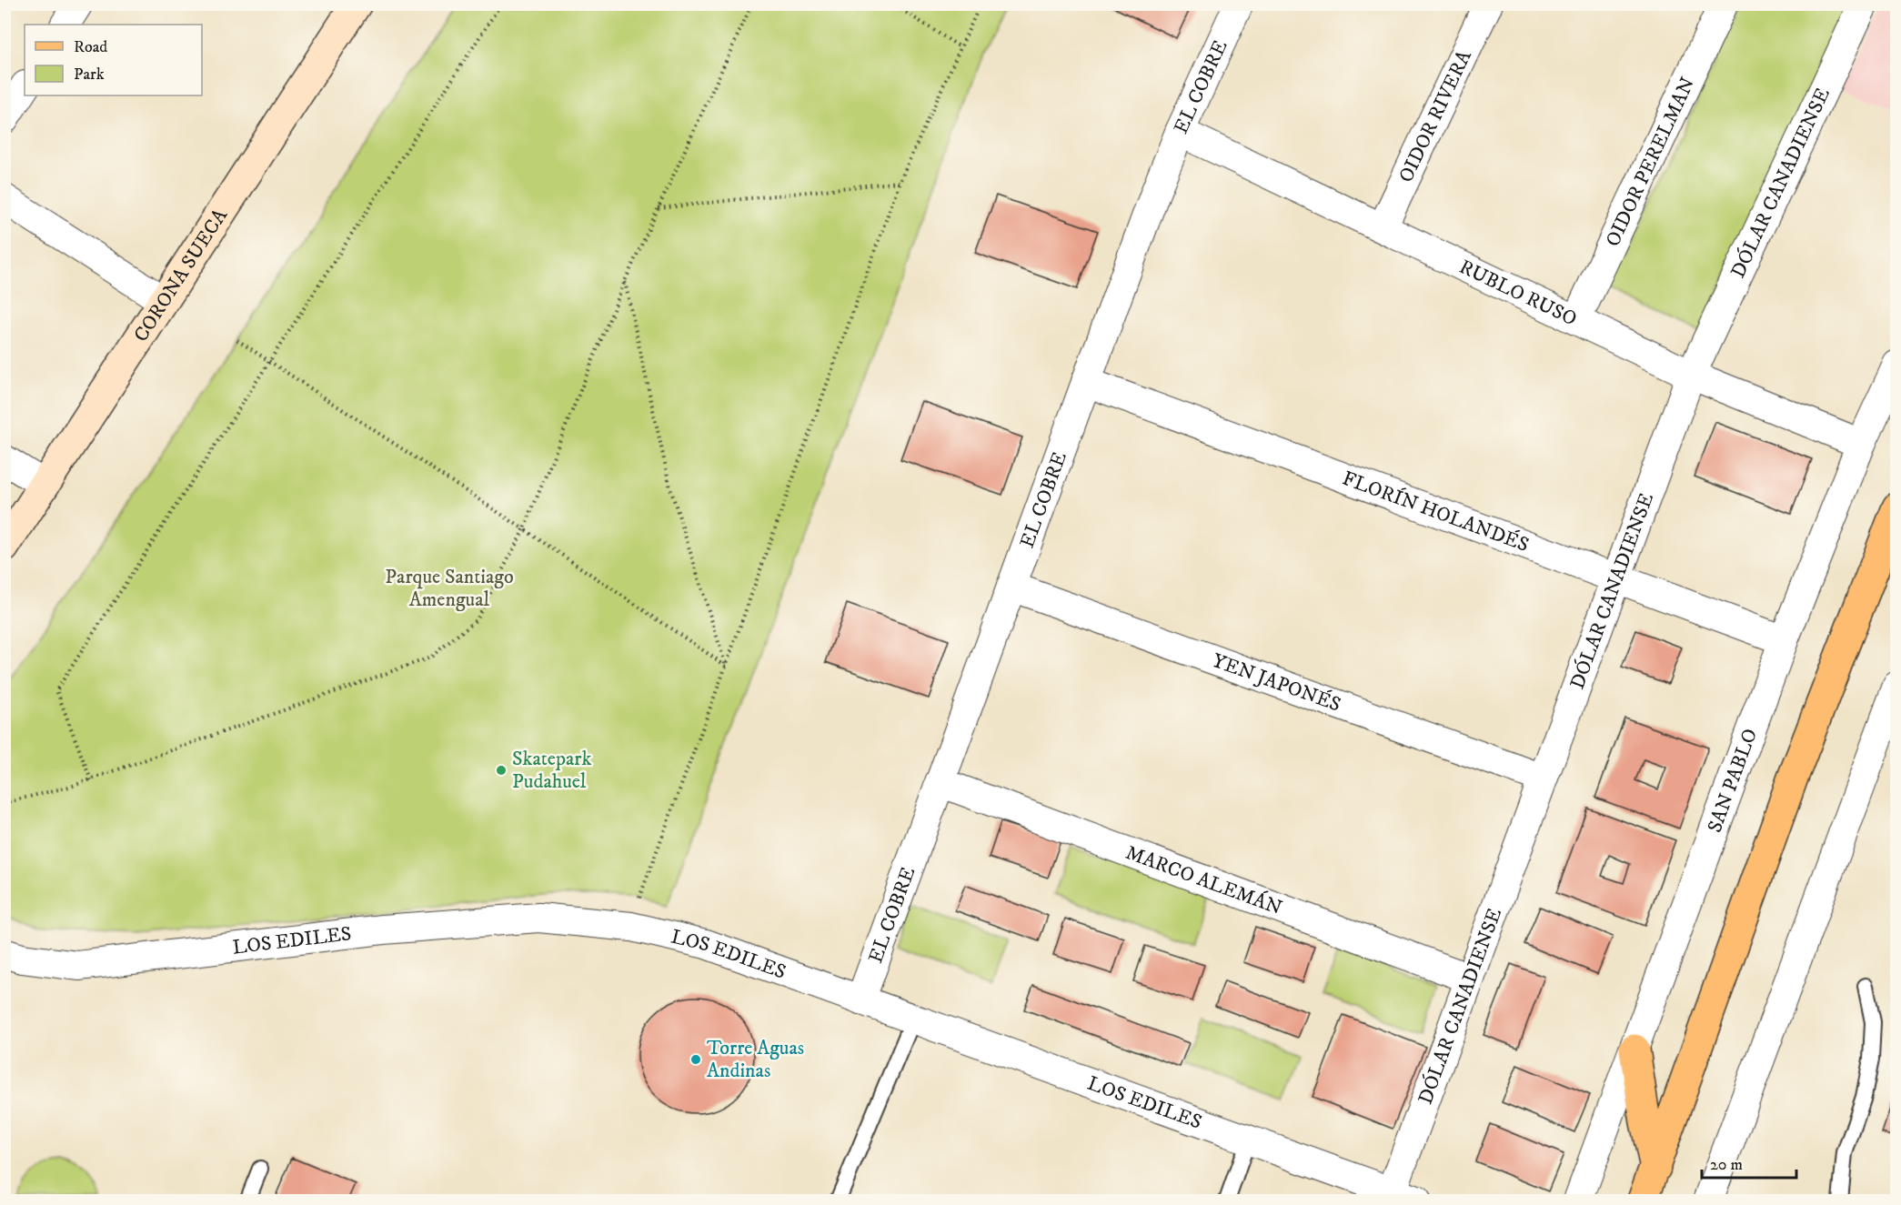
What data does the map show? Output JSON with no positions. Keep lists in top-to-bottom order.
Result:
{
  "streets": {
    "street": [
      "EL COBRE",
      "OIDOR RIVERA",
      "OIDOR PERELMAN",
      "DÓLAR CANADIENSE",
      "CORONA SUECA",
      "RUBLO RUSO",
      "FLORÍN HOLANDÉS",
      "YEN JAPONÉS",
      "SAN PABLO",
      "MARCO ALEMÁN",
      "LOS EDILES"
    ]
  },
  "crossings": [
    ["EL COBRE", "RUBLO RUSO"],
    ["EL COBRE", "FLORÍN HOLANDÉS"],
    ["EL COBRE", "YEN JAPONÉS"],
    ["EL COBRE", "MARCO ALEMÁN"],
    ["EL COBRE", "LOS EDILES"],
    ["OIDOR RIVERA", "RUBLO RUSO"],
    ["OIDOR PERELMAN", "RUBLO RUSO"],
    ["DÓLAR CANADIENSE", "RUBLO RUSO"],
    ["DÓLAR CANADIENSE", "FLORÍN HOLANDÉS"],
    ["DÓLAR CANADIENSE", "YEN JAPONÉS"],
    ["DÓLAR CANADIENSE", "MARCO ALEMÁN"],
    ["DÓLAR CANADIENSE", "LOS EDILES"],
    ["RUBLO RUSO", "SAN PABLO"],
    ["FLORÍN HOLANDÉS", "SAN PABLO"]
  ],
  "parks": ["Parque Santiago Amengual"],
  "places": ["Skatepark Pudahuel", "Torre Aguas Andinas"],
  "legend": ["Road", "Park"],
  "scale_bar": "20 m"
}
